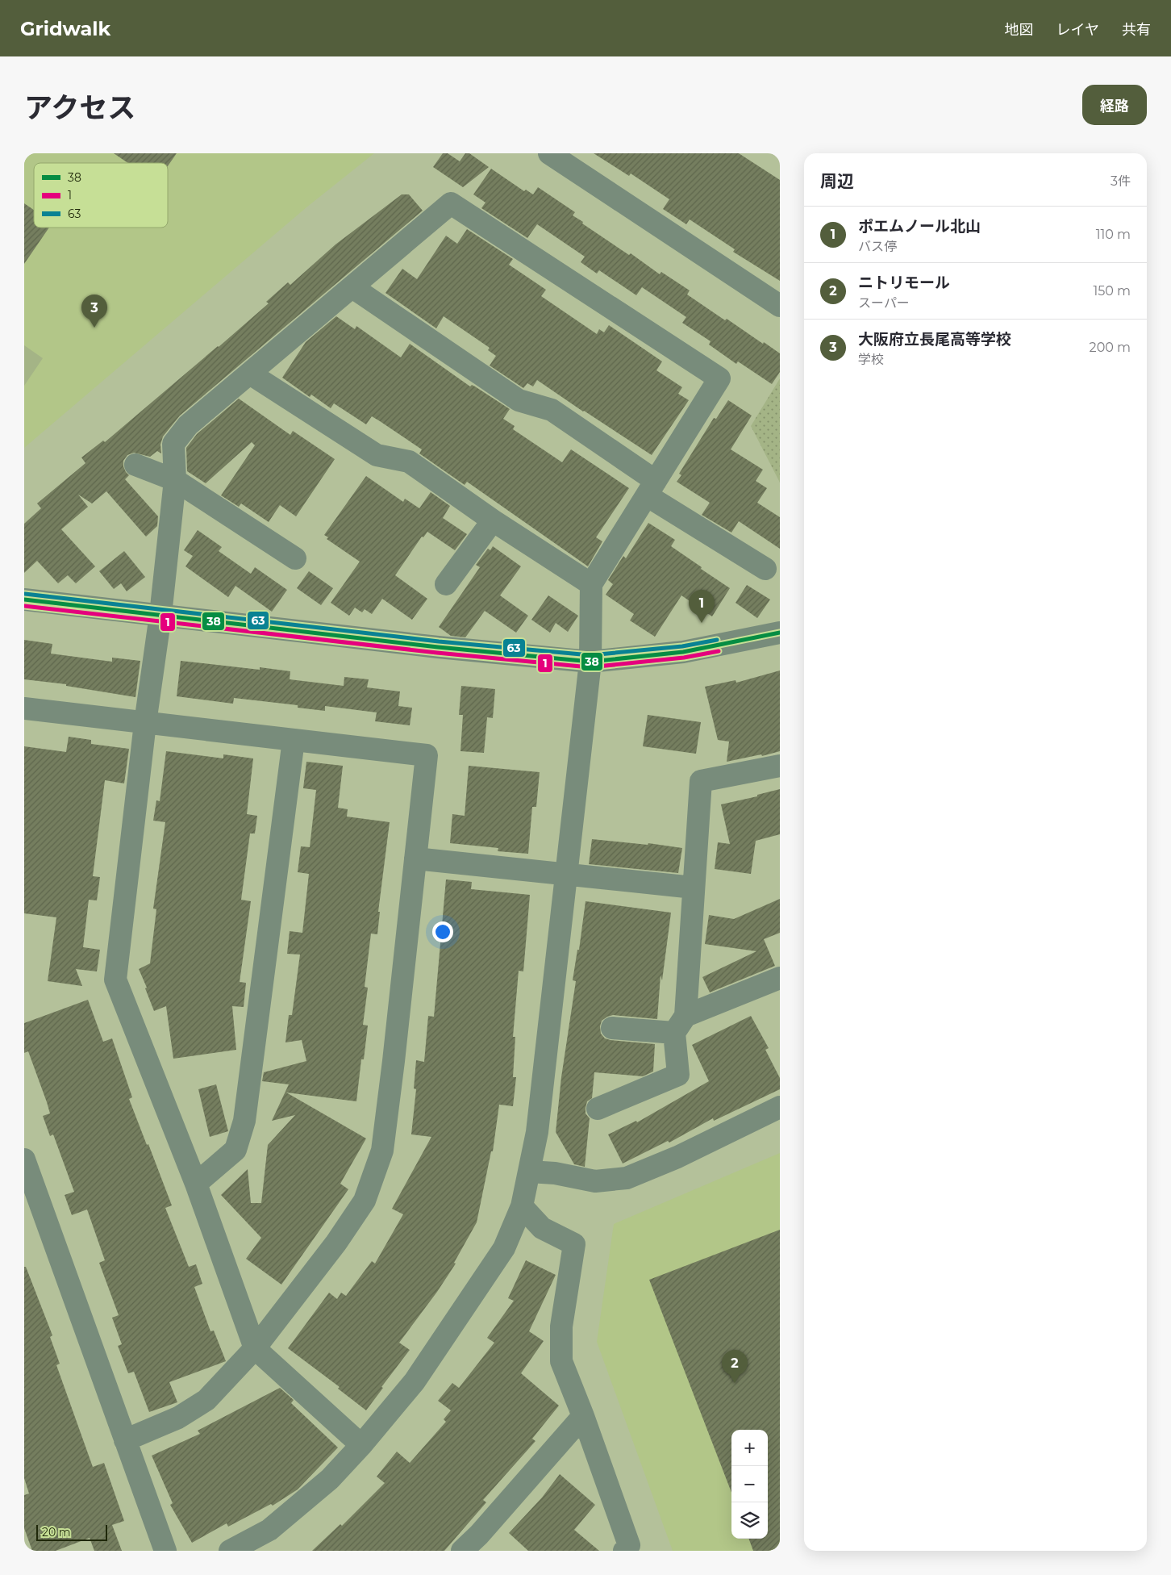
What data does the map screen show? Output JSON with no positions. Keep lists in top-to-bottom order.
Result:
{
  "lines": ["transit line 63", "transit line 38", "transit line 1"],
  "legend": ["38", "1", "63"],
  "scale_bar": "20 m",
  "page": {
    "header": "Gridwalk",
    "nav": ["地図", "レイヤ", "共有"],
    "title": "アクセス",
    "buttons": "経路",
    "heading": ["周辺", "3件"],
    "list": [
      {
        "mark": "1",
        "name": "ポエムノール北山",
        "note": "バス停",
        "value": "110 m"
      },
      {
        "mark": "2",
        "name": "ニトリモール",
        "note": "スーパー",
        "value": "150 m"
      },
      {
        "mark": "3",
        "name": "大阪府立長尾高等学校",
        "note": "学校",
        "value": "200 m"
      }
    ],
    "pins": ["3", "1", "2"],
    "map_buttons": ["+", "−"],
    "scale": "20 m"
  }
}
